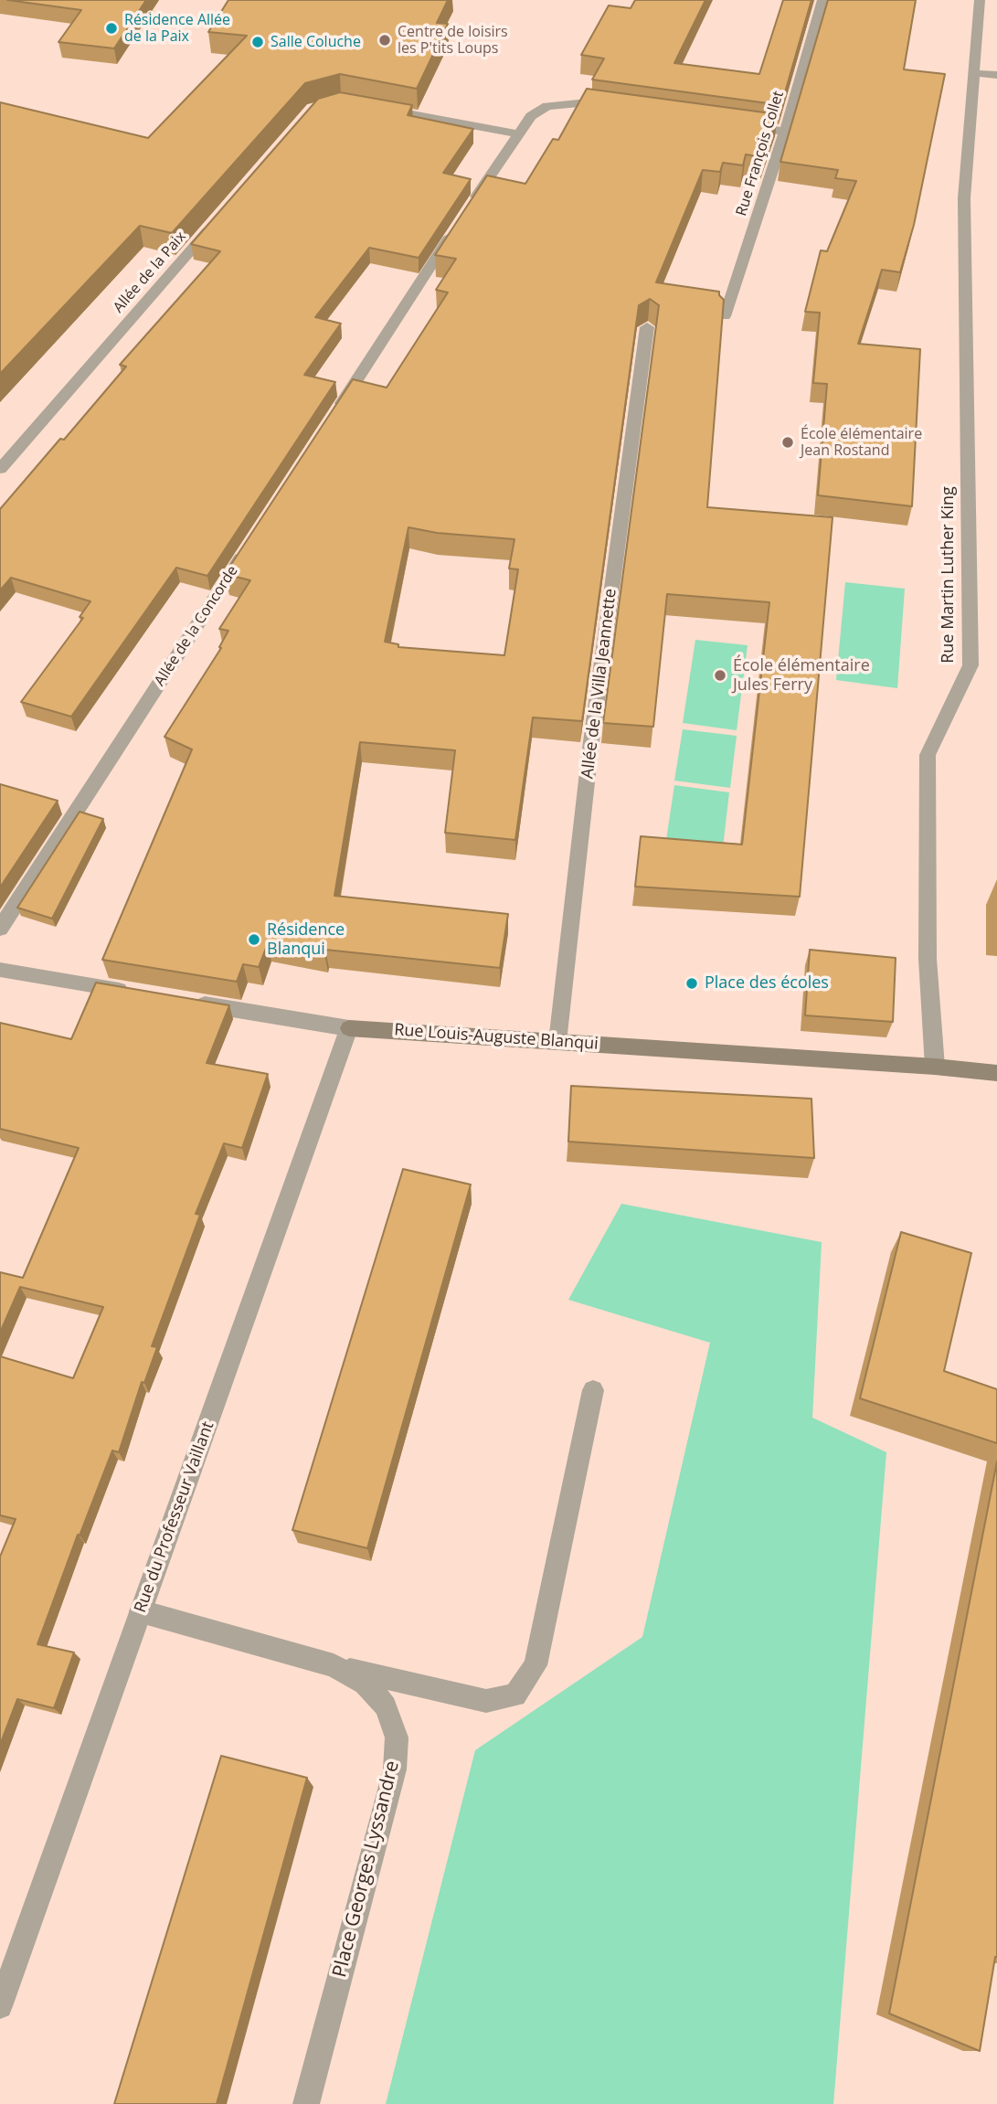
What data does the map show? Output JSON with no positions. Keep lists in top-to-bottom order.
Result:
{
  "streets": {
    "street": [
      "Rue François Collet",
      "Allée de la Paix",
      "Rue Martin Luther King",
      "Allée de la Concorde",
      "Allée de la Villa Jeannette",
      "Rue Louis-Auguste Blanqui",
      "Rue du Professeur Vaillant",
      "Place Georges Lyssandre"
    ]
  },
  "crossings": [
    ["Rue Martin Luther King", "Rue Louis-Auguste Blanqui"],
    ["Allée de la Villa Jeannette", "Rue Louis-Auguste Blanqui"],
    ["Rue Louis-Auguste Blanqui", "Rue du Professeur Vaillant"],
    ["Rue du Professeur Vaillant", "Place Georges Lyssandre"]
  ],
  "places": [
    "Résidence Allée de la Paix",
    "Centre de loisirs les P'tits Loups",
    "Salle Coluche",
    "École élémentaire Jean Rostand",
    "École élémentaire Jules Ferry",
    "Résidence Blanqui",
    "Place des écoles"
  ]
}
